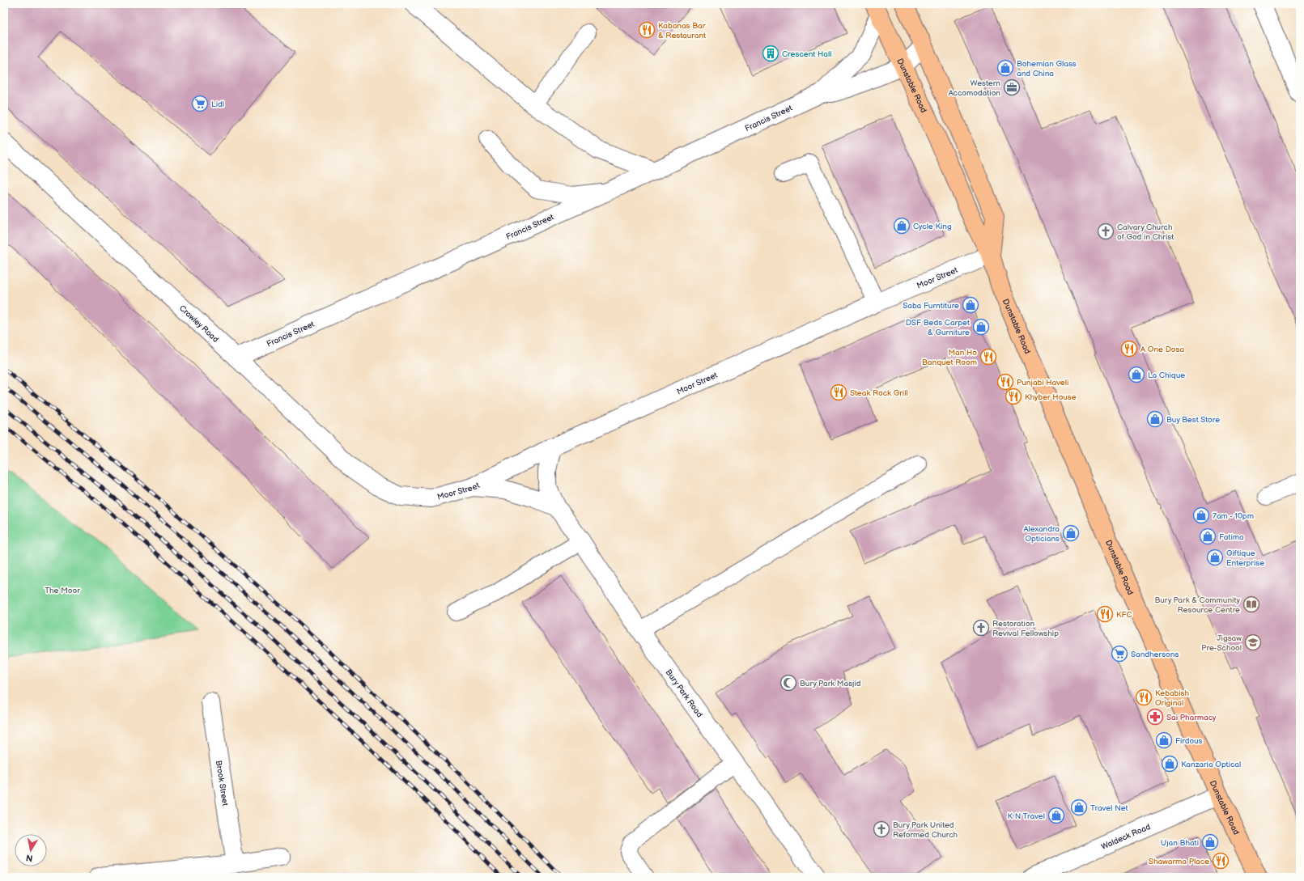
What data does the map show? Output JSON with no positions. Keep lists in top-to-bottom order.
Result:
{
  "streets": {
    "main road": ["Dunstable Road"],
    "street": [
      "Francis Street",
      "Moor Street",
      "Crawley Road",
      "Bury Park Road",
      "Brook Street",
      "Waldeck Road"
    ]
  },
  "crossings": [
    ["Dunstable Road", "Francis Street"],
    ["Dunstable Road", "Moor Street"],
    ["Dunstable Road", "Waldeck Road"],
    ["Francis Street", "Crawley Road"],
    ["Moor Street", "Crawley Road"],
    ["Moor Street", "Bury Park Road"]
  ],
  "parks": ["The Moor"],
  "places": {
    "restaurant": [
      "Kabanas Bar & Restaurant",
      "A One Dosa",
      "Man Ho Banquet Room",
      "Punjabi Haveli",
      "Steak Rock Grill",
      "Khyber House",
      "KFC",
      "Kebabish Original",
      "Shawarma Place"
    ],
    "building": ["Crescent Hall"],
    "shop": [
      "Bohemian Glass and China",
      "Cycle King",
      "Saba Furntiture",
      "DSF Beds Carpet & Gurniture",
      "La Chique",
      "Buy Best Store",
      "7am - 10pm",
      "Alexandra Opticians",
      "Fatima",
      "Giftique Enterprise",
      "Firdous",
      "Kanzaria Optical",
      "Travel Net",
      "K N Travel",
      "Ujan Bhati"
    ],
    "office": ["Western Accomodation"],
    "supermarket": ["Lidl", "Sandhersons"],
    "church": ["Calvary Church of God in Christ", "Restoration Revival Fellowship", "Bury Park United Reformed Church"],
    "library": ["Bury Park & Community Resource Centre"],
    "school or university": ["Jigsaw Pre-School"],
    "mosque": ["Bury Park Masjid"],
    "pharmacy": ["Sai Pharmacy"]
  },
  "north": "bottom"
}
